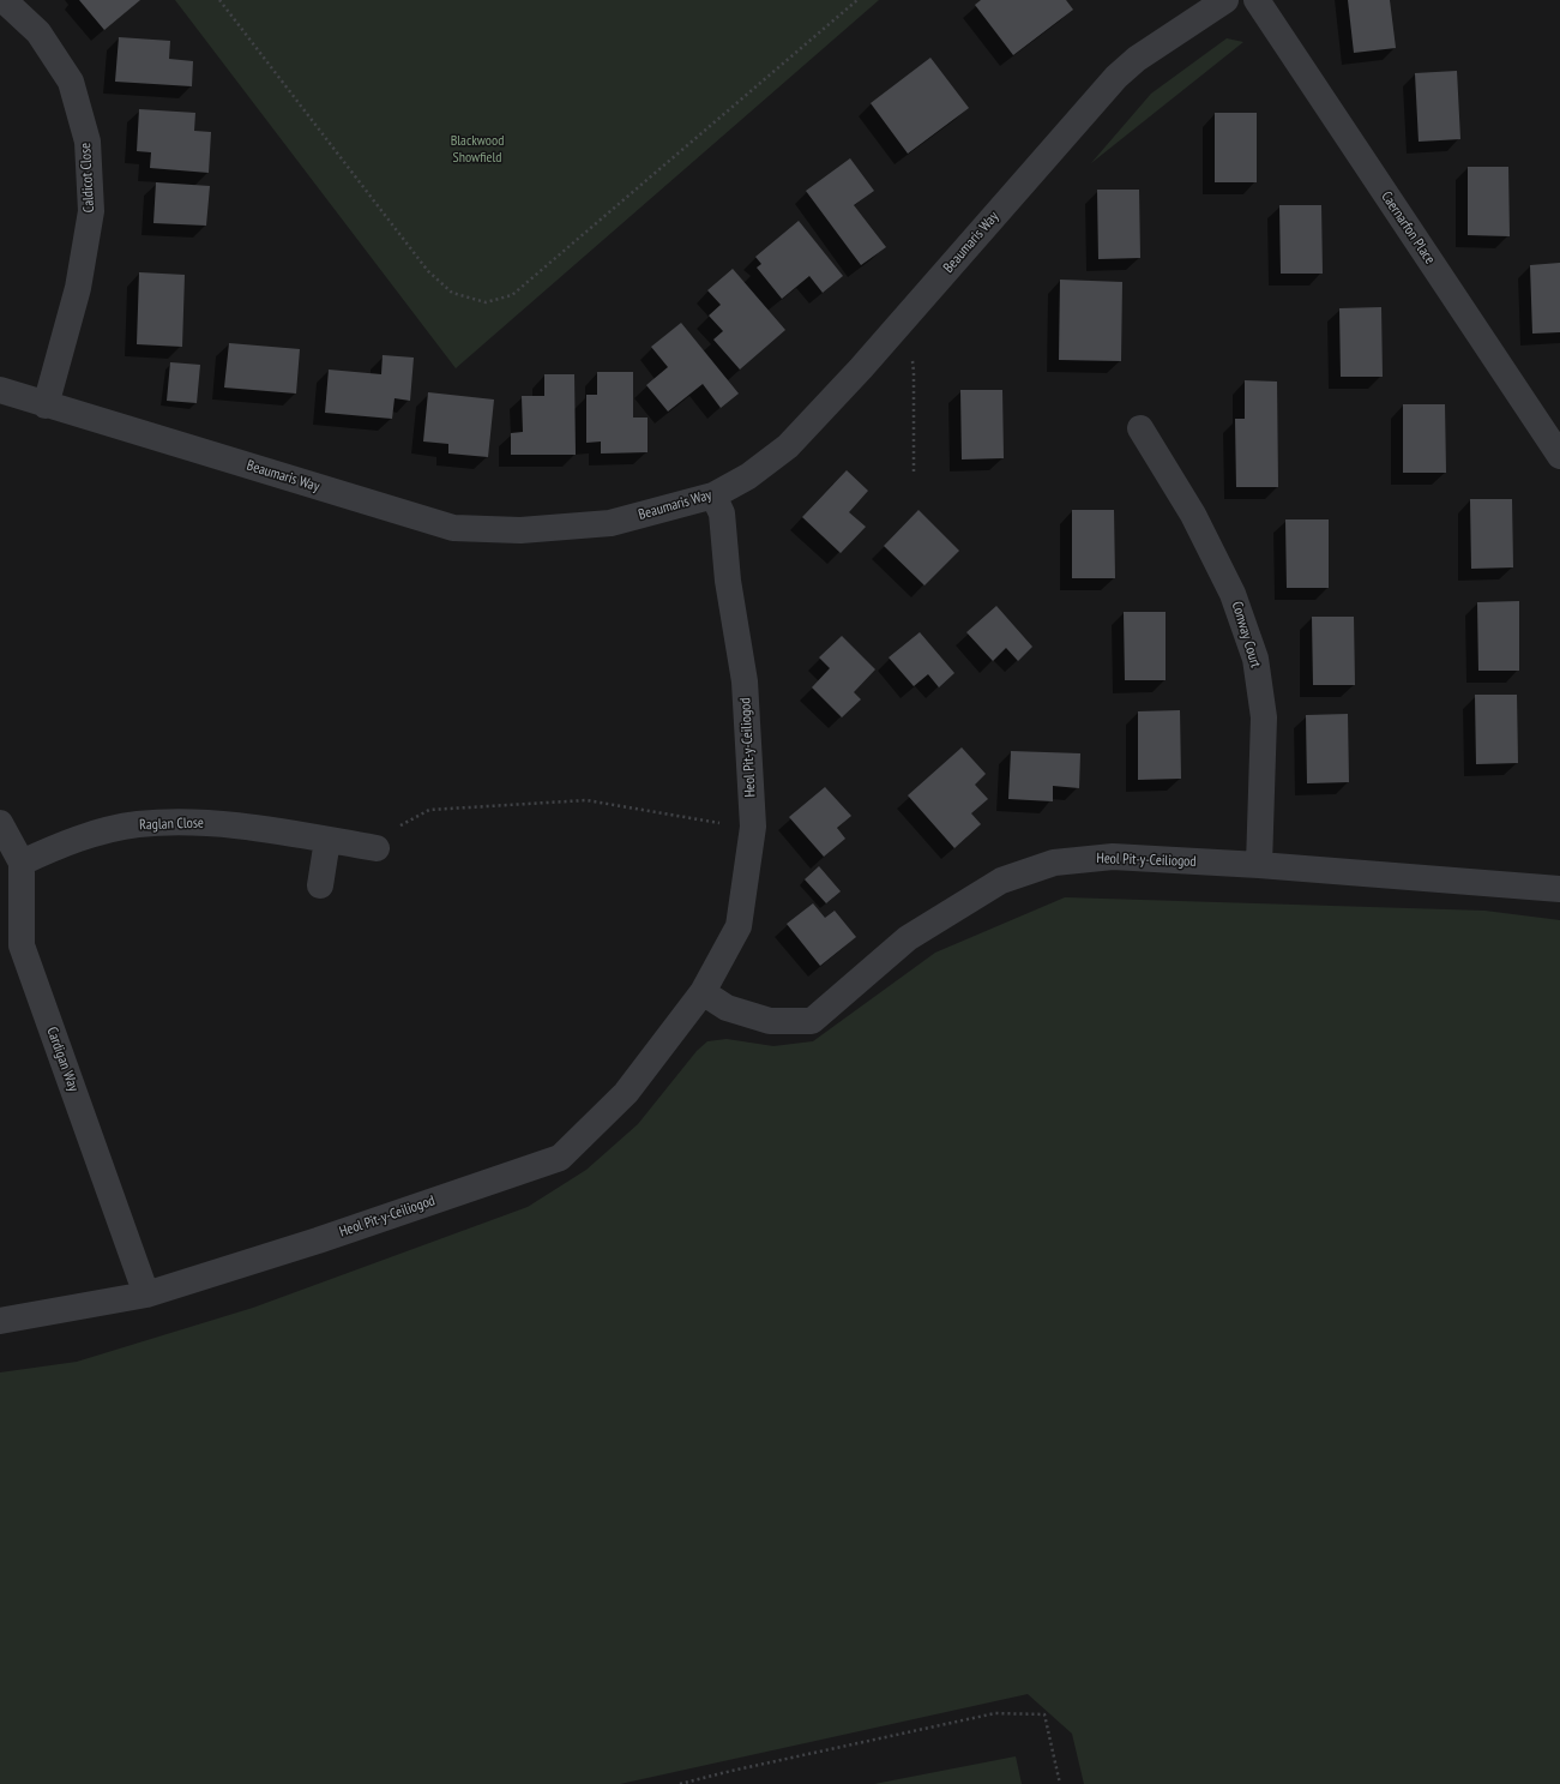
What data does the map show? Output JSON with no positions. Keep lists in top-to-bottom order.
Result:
{
  "streets": {
    "street": [
      "Caldicot Close",
      "Caernarfon Place",
      "Beaumaris Way",
      "Conway Court",
      "Heol Pit-y-Ceiliogod",
      "Raglan Close",
      "Cardigan Way"
    ]
  },
  "crossings": [
    ["Caldicot Close", "Beaumaris Way"],
    ["Beaumaris Way", "Heol Pit-y-Ceiliogod"],
    ["Conway Court", "Heol Pit-y-Ceiliogod"],
    ["Heol Pit-y-Ceiliogod", "Cardigan Way"],
    ["Raglan Close", "Cardigan Way"]
  ],
  "parks": ["Blackwood Showfield"]
}
